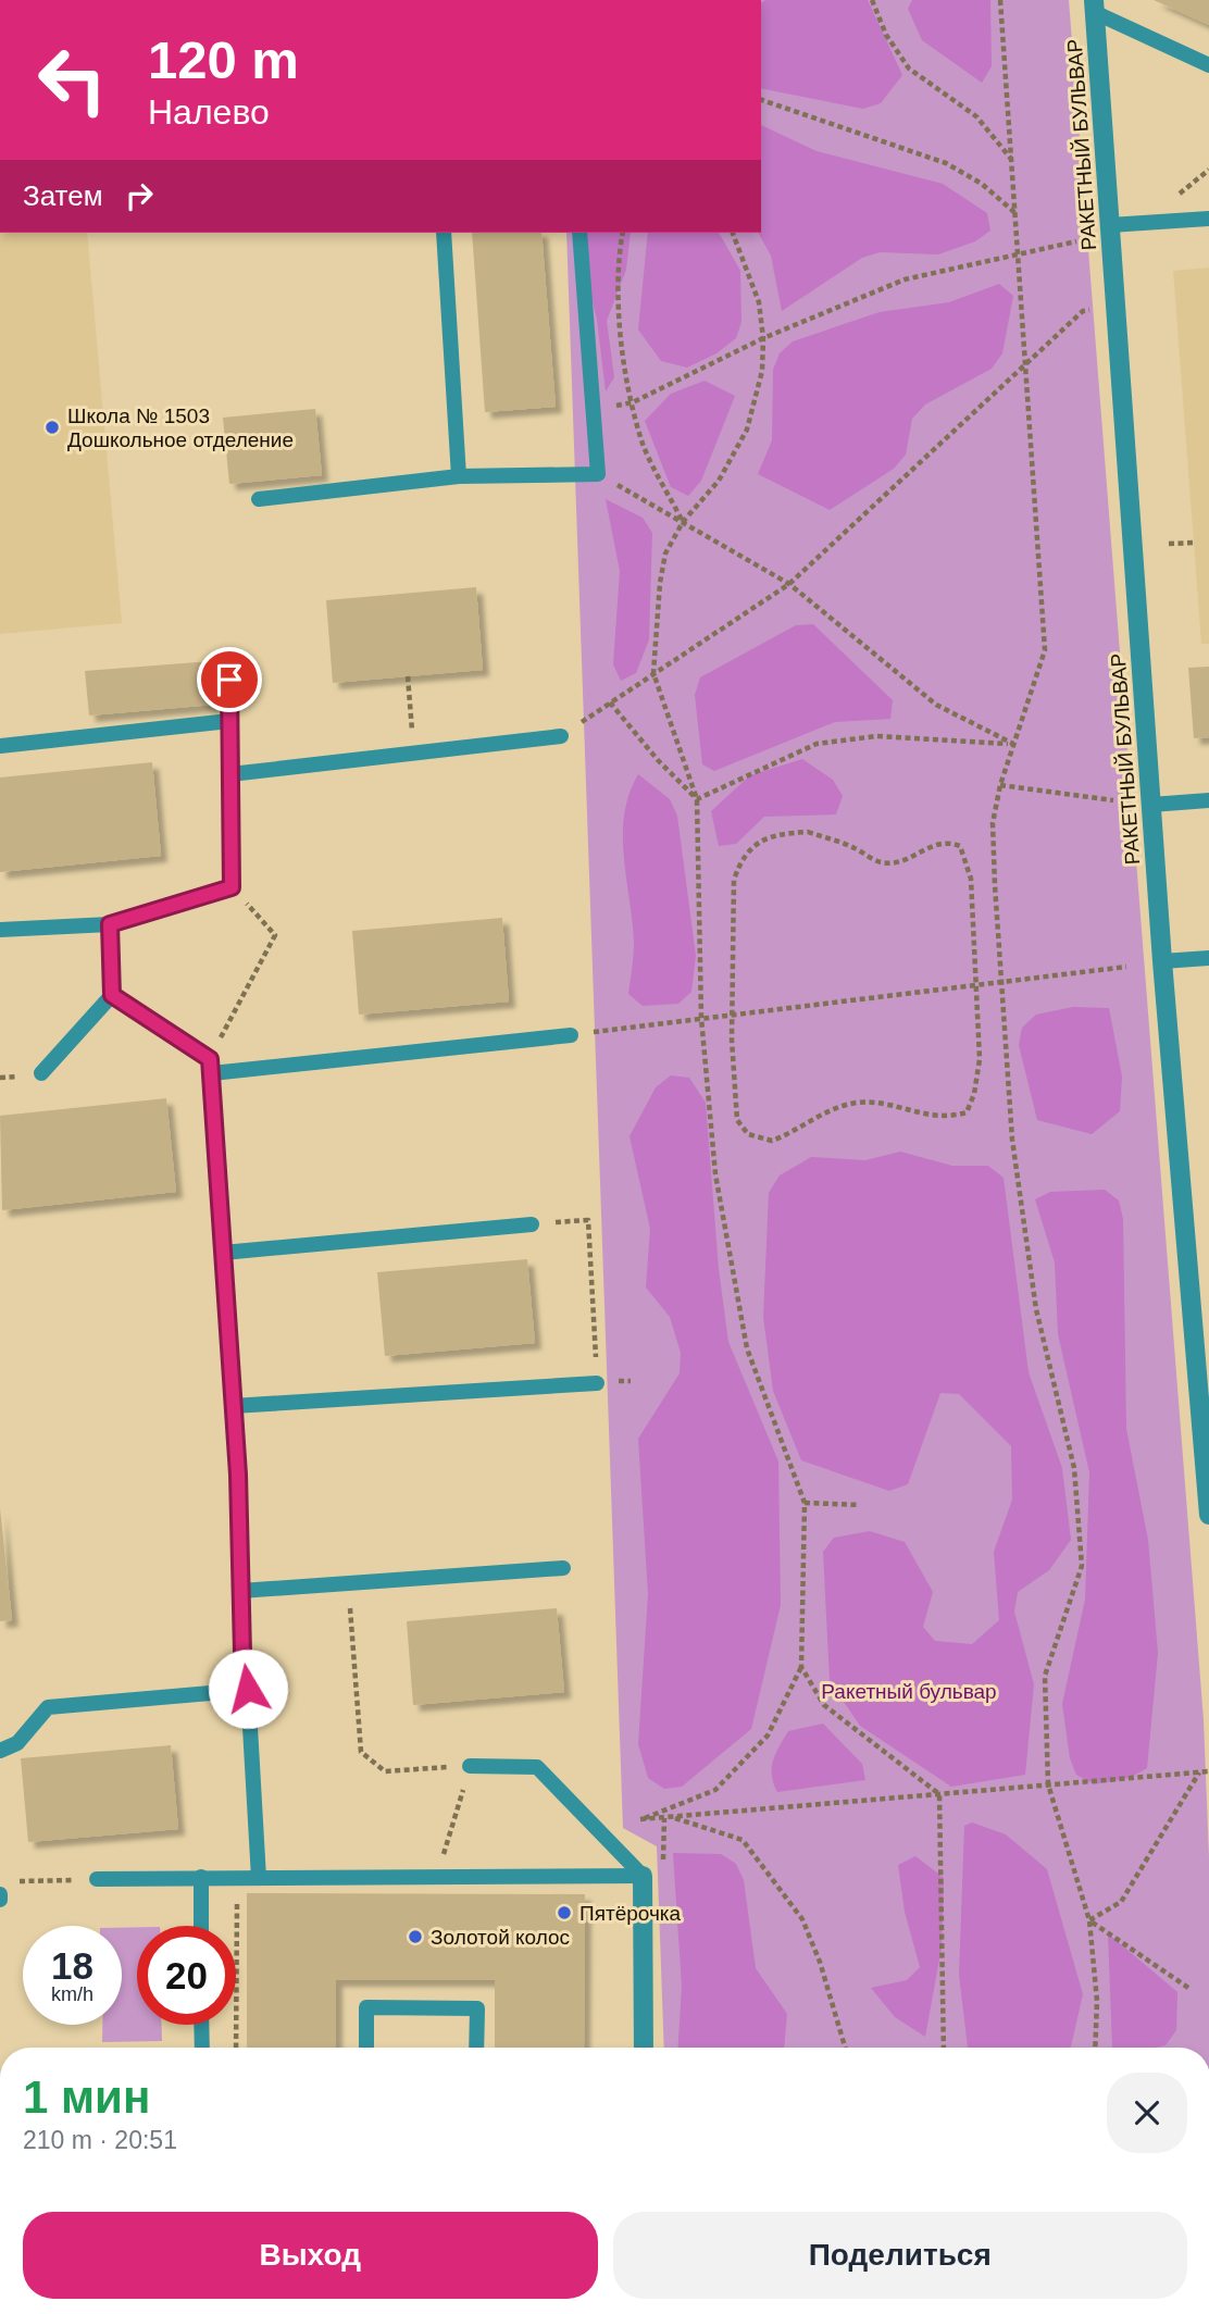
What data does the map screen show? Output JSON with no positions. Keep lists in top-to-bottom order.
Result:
{
  "streets": {
    "street": ["РАКЕТНЫЙ БУЛЬВАР"]
  },
  "parks": ["Ракетный бульвар"],
  "places": ["Школа № 1503 Дошкольное отделение", "Пятёрочка", "Золотой колос"],
  "page": {
    "turn": ["120 m", "Налево"],
    "then": "Затем",
    "speed": "18 km/h",
    "limit": "20",
    "heading": ["1 мин", "210 m · 20:51"],
    "buttons": ["Выход", "Поделиться"]
  }
}
